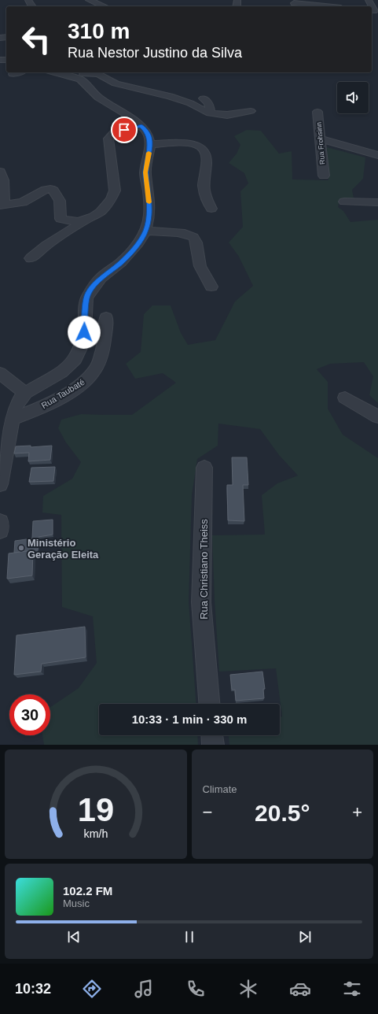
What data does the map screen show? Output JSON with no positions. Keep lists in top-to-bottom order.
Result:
{
  "streets": {
    "street": ["Rua Frohsinn", "Rua Taubaté", "Rua Christiano Theiss"]
  },
  "places": ["Ministério Geração Eleita"],
  "page": {
    "turn": ["310 m", "Rua Nestor Justino da Silva"],
    "limit": "30",
    "trip": "10:33 · 1 min · 330 m",
    "tile": "Climate",
    "heat": ["−", "20.5°", "+"],
    "song": ["102.2 FM", "Music"],
    "tabs": "10:32",
    "gauge": ["19", "km/h"]
  }
}
